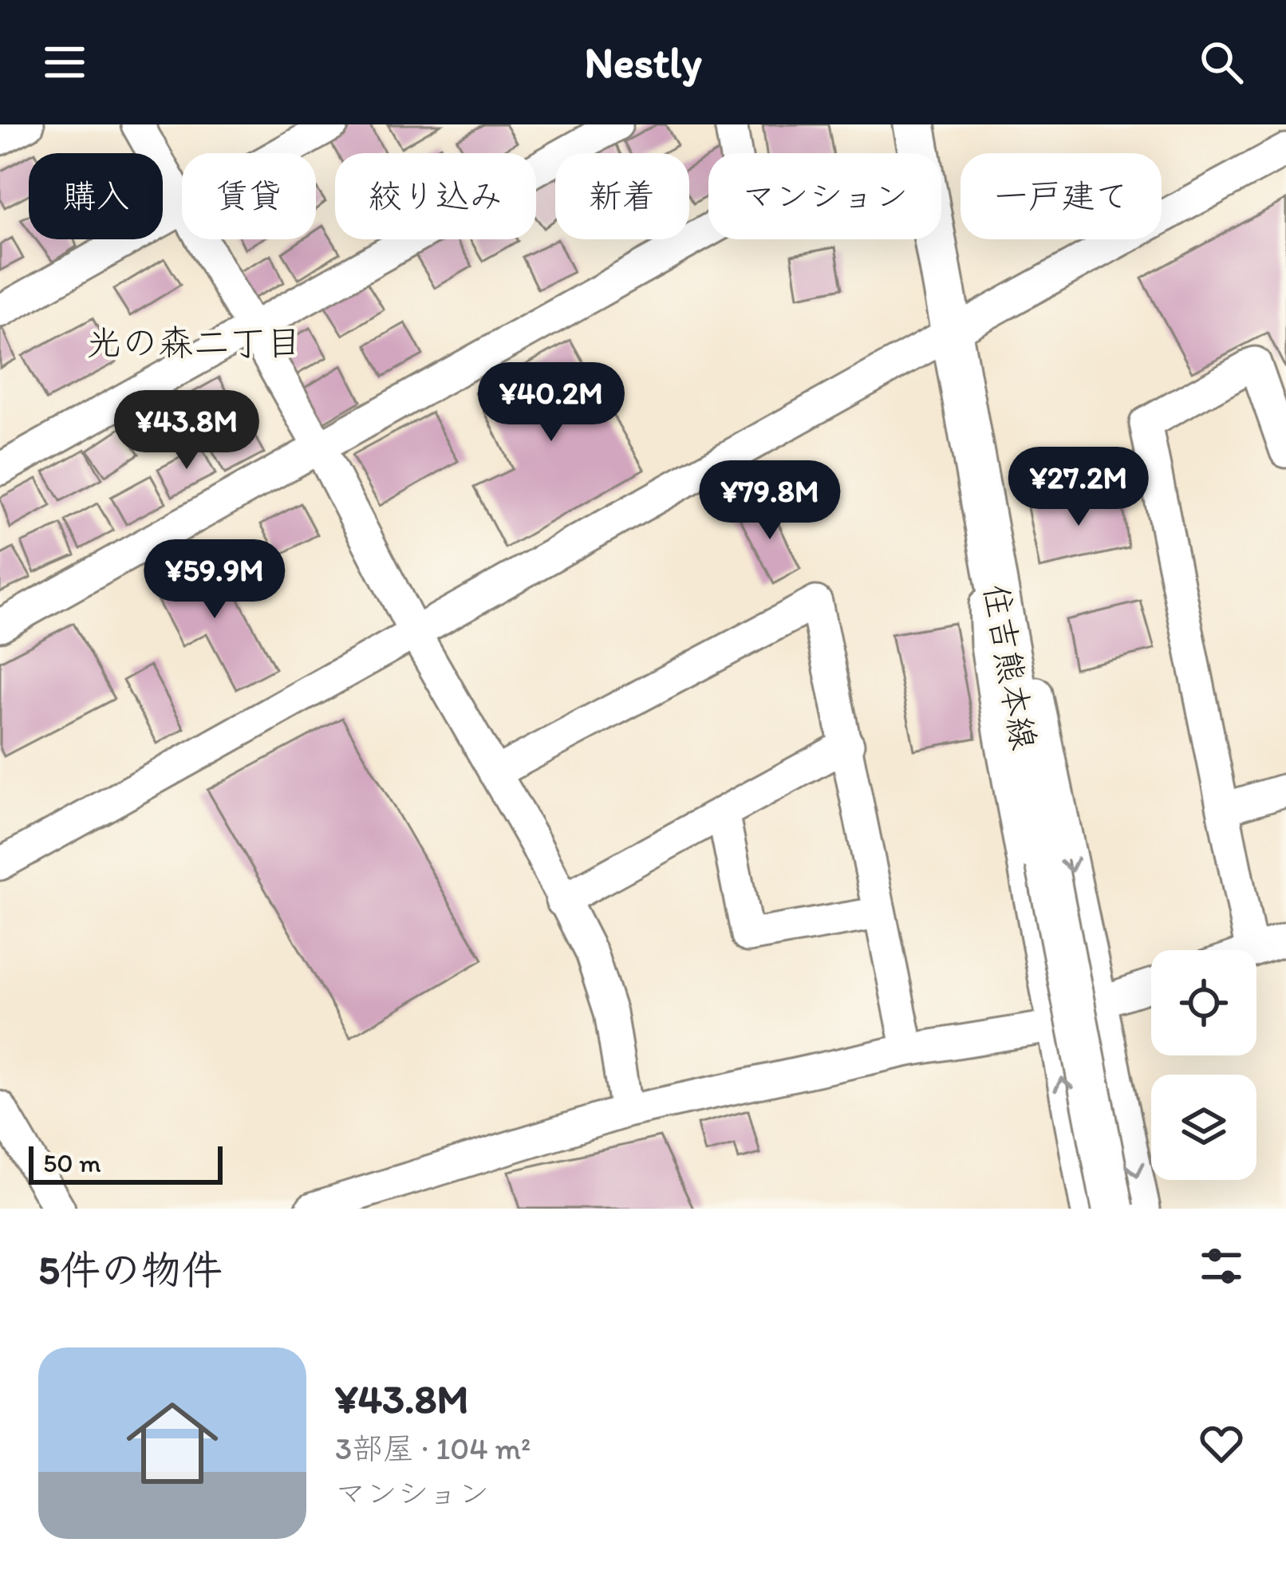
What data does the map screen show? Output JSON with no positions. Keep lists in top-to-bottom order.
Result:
{
  "streets": {
    "main road": ["住吉熊本線"]
  },
  "districts": ["光の森二丁目"],
  "scale_bar": "50 m",
  "page": {
    "header": "Nestly",
    "chip": [
      "購入",
      "賃貸",
      "絞り込み",
      "新着",
      "マンション",
      "一戸建て"
    ],
    "price": [
      "¥40.2M",
      "¥43.8M",
      "¥27.2M",
      "¥79.8M",
      "¥59.9M"
    ],
    "scale": "50 m",
    "heading": "5件の物件",
    "list": [
      {
        "name": "¥43.8M",
        "note": "3部屋 · 104 m² · マンション"
      }
    ]
  }
}
